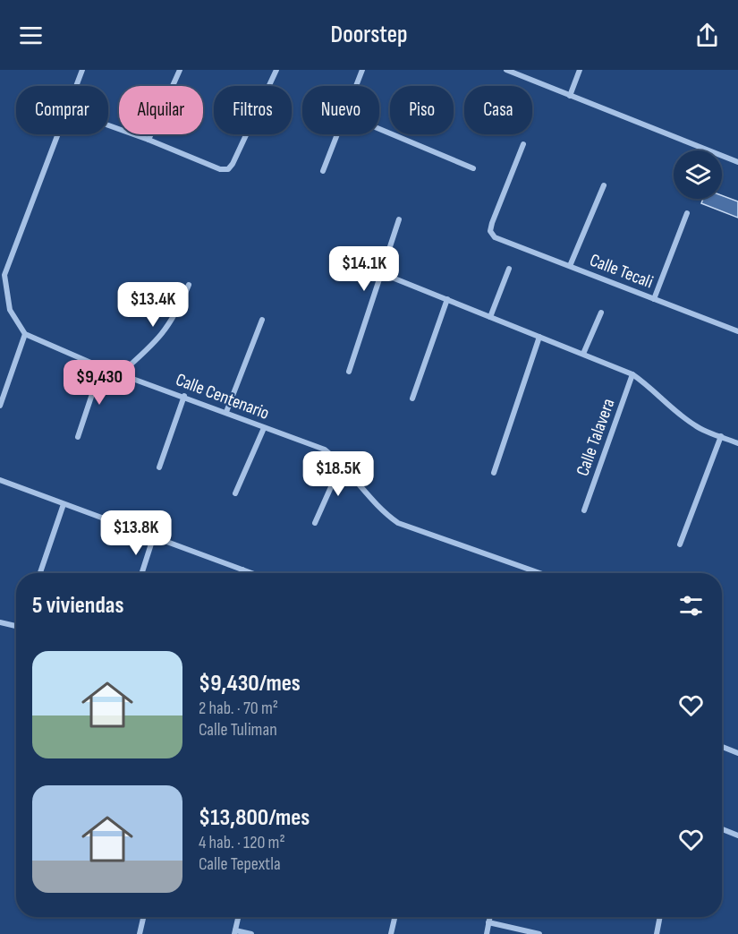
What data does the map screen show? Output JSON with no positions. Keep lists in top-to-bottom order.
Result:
{
  "streets": {
    "street": ["Calle Tecali", "Calle Centenario", "Calle Talavera"]
  },
  "page": {
    "header": "Doorstep",
    "chip": [
      "Comprar",
      "Alquilar",
      "Filtros",
      "Nuevo",
      "Piso",
      "Casa"
    ],
    "price": [
      "$14.1K",
      "$13.4K",
      "$9,430",
      "$18.5K",
      "$13.8K"
    ],
    "heading": "5 viviendas",
    "list": [
      {
        "name": "$9,430/mes",
        "note": "2 hab. · 70 m² · Calle Tuliman"
      },
      {
        "name": "$13,800/mes",
        "note": "4 hab. · 120 m² · Calle Tepextla"
      }
    ]
  }
}
